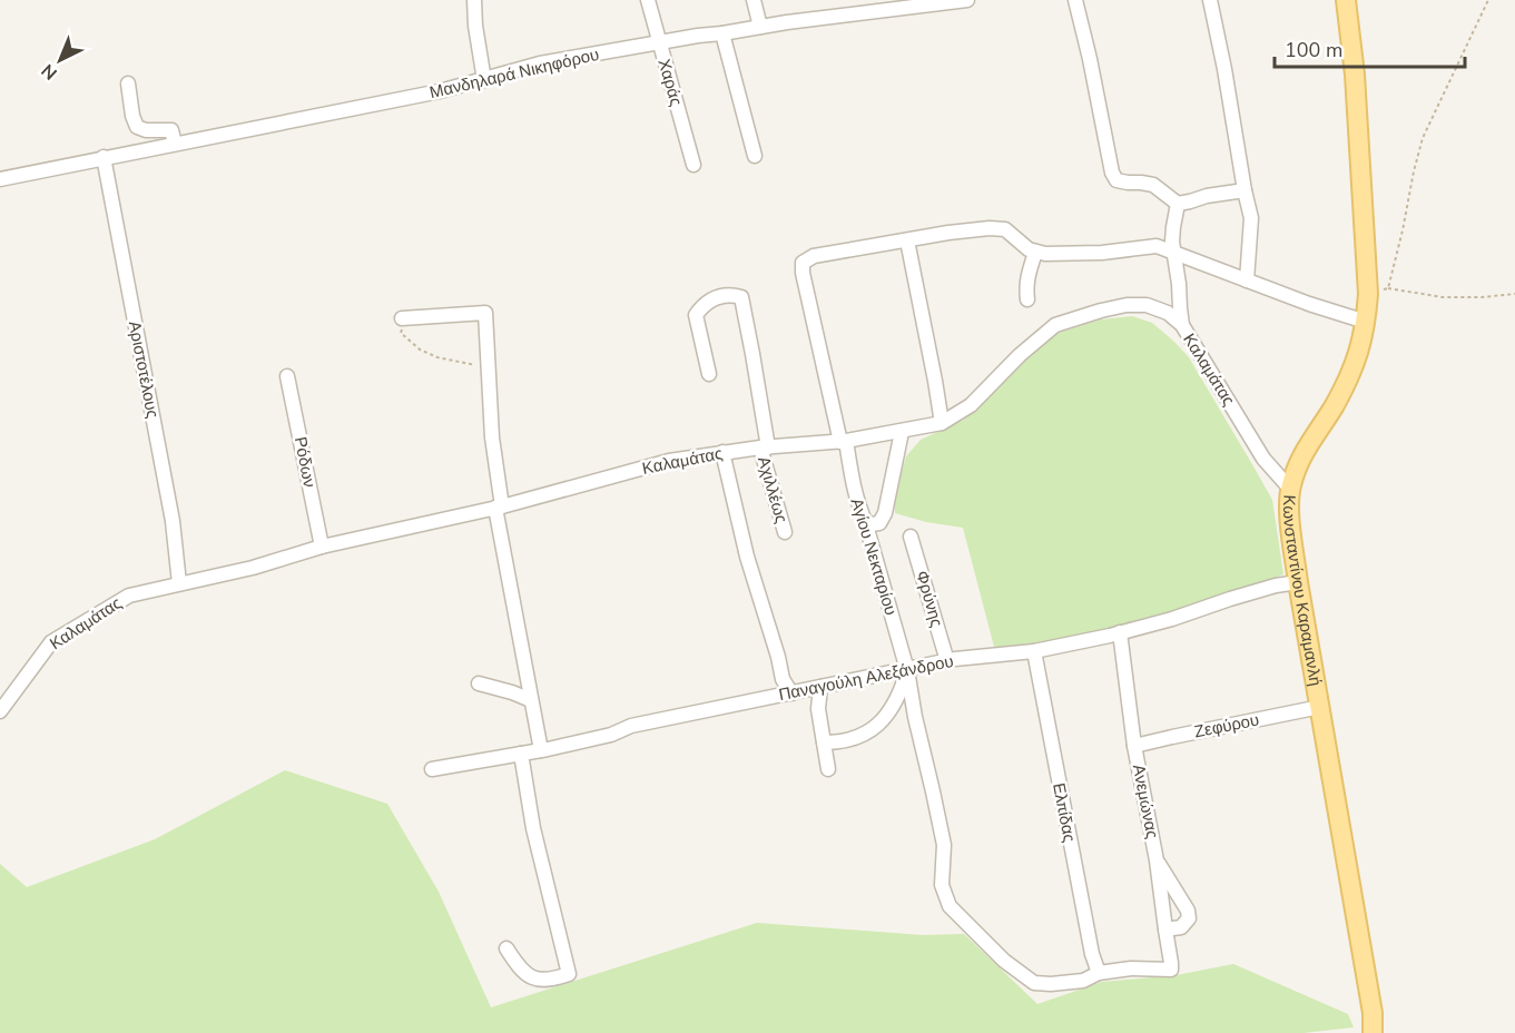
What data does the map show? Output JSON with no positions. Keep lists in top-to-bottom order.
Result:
{
  "streets": {
    "main road": ["Κωνσταντίνου Καραμανλή"],
    "street": [
      "Μανδηλαρά Νικηφόρου",
      "Χαράς",
      "Αριστοτέλους",
      "Καλαμάτας",
      "Ρόδων",
      "Αχιλλέως",
      "Αγίου Νεκταρίου",
      "Φρύνης",
      "Παναγούλη Αλεξάνδρου",
      "Ζεφύρου",
      "Ανεμώνας",
      "Ελπίδας"
    ]
  },
  "crossings": [
    ["Μανδηλαρά Νικηφόρου", "Χαράς"],
    ["Μανδηλαρά Νικηφόρου", "Αριστοτέλους"],
    ["Αριστοτέλους", "Καλαμάτας"],
    ["Καλαμάτας", "Ρόδων"],
    ["Καλαμάτας", "Αχιλλέως"],
    ["Καλαμάτας", "Αγίου Νεκταρίου"],
    ["Καλαμάτας", "Κωνσταντίνου Καραμανλή"],
    ["Αγίου Νεκταρίου", "Παναγούλη Αλεξάνδρου"],
    ["Αγίου Νεκταρίου", "Ανεμώνας"],
    ["Αγίου Νεκταρίου", "Ελπίδας"],
    ["Κωνσταντίνου Καραμανλή", "Παναγούλη Αλεξάνδρου"],
    ["Κωνσταντίνου Καραμανλή", "Ζεφύρου"],
    ["Φρύνης", "Παναγούλη Αλεξάνδρου"],
    ["Παναγούλη Αλεξάνδρου", "Ανεμώνας"],
    ["Παναγούλη Αλεξάνδρου", "Ελπίδας"],
    ["Ζεφύρου", "Ανεμώνας"]
  ],
  "scale_bar": "100 m",
  "north": "bottom left"
}
